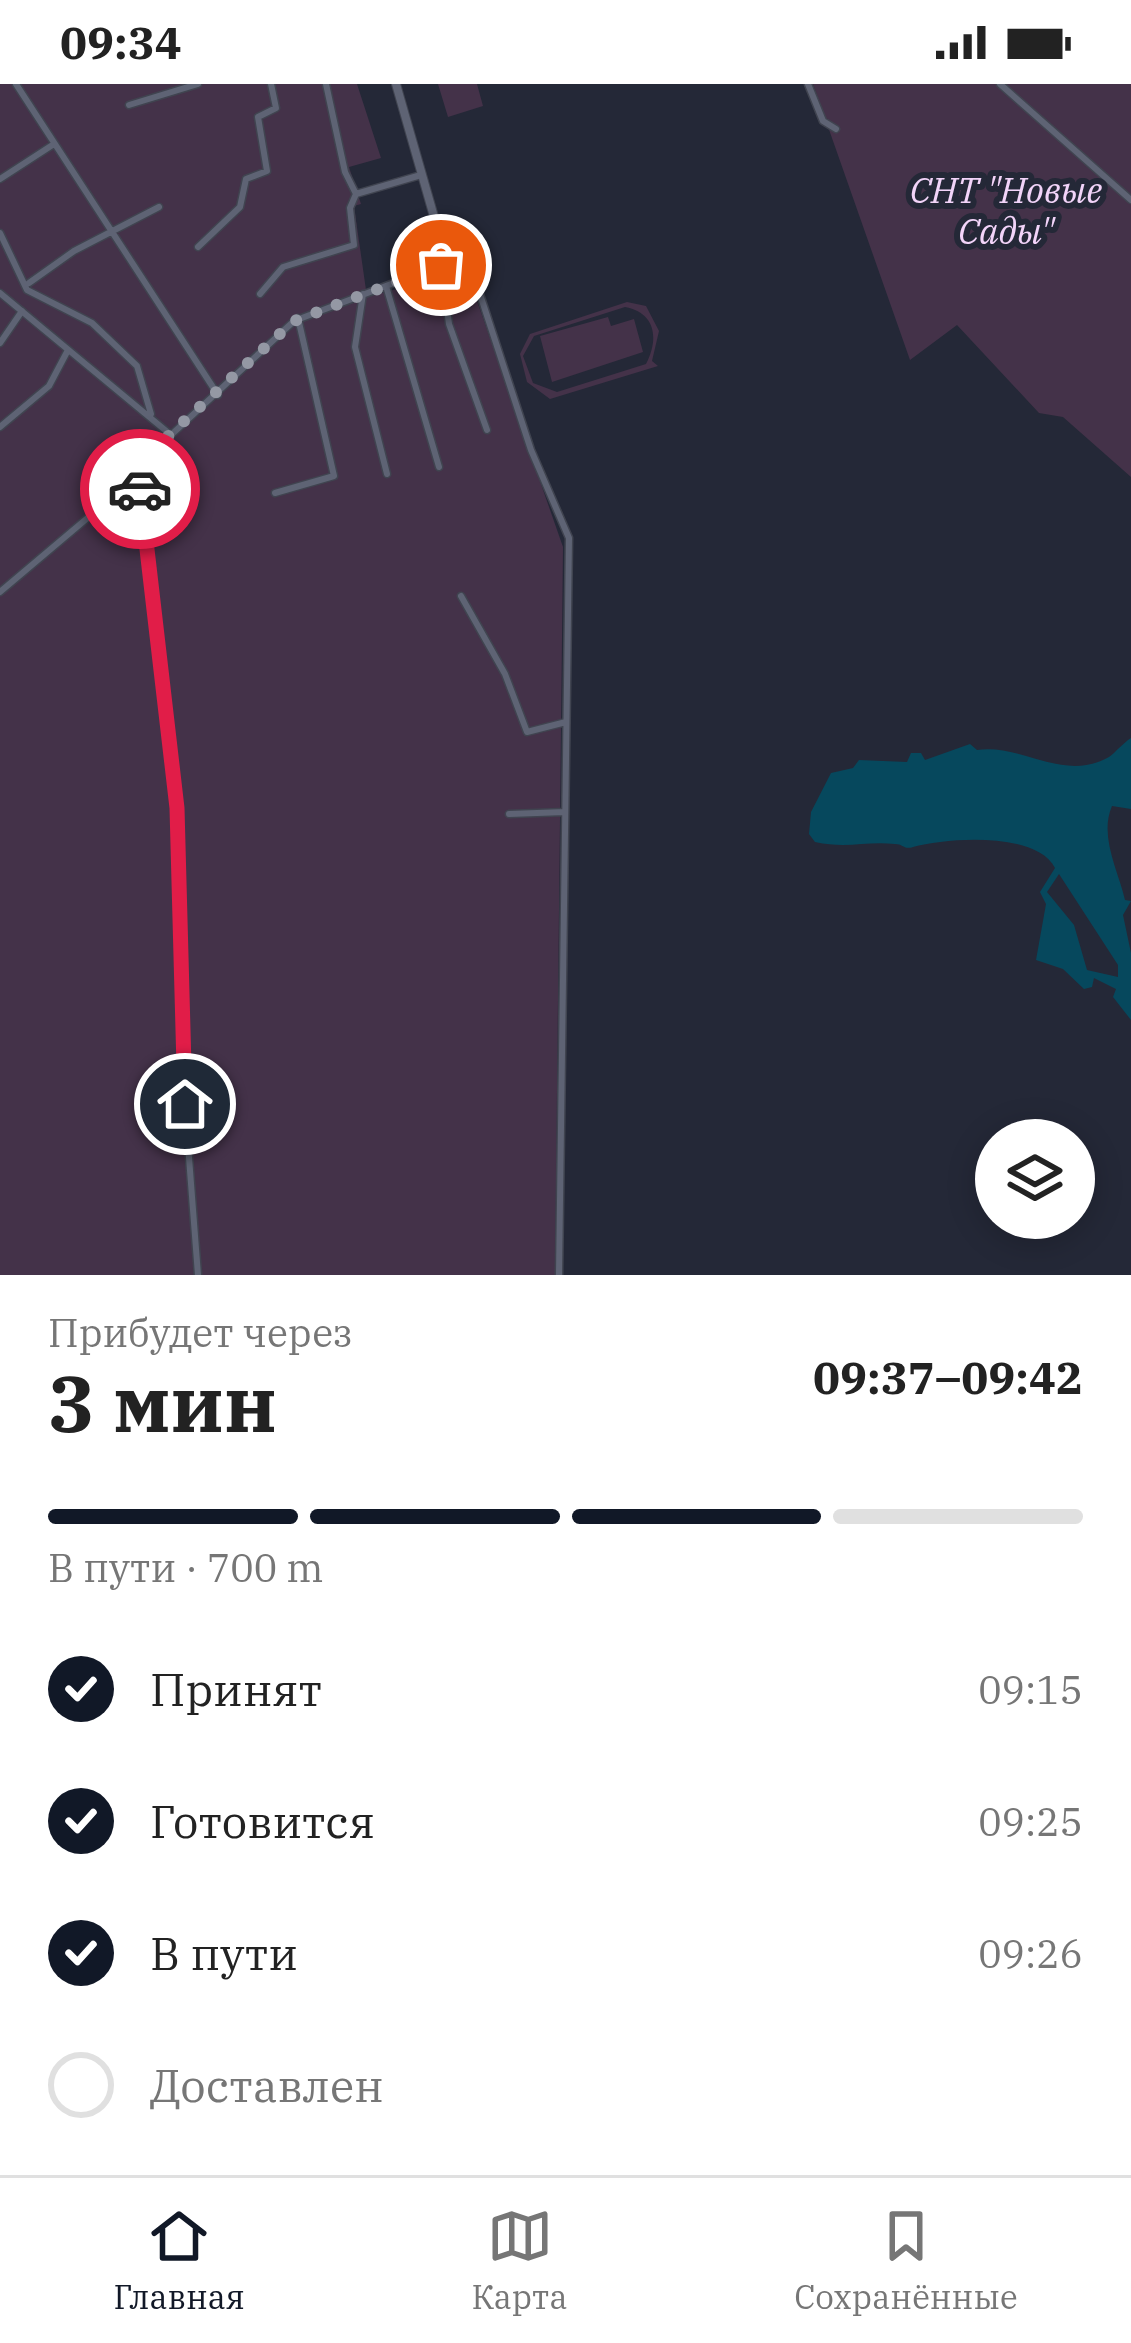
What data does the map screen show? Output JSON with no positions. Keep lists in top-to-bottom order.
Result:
{
  "parks": ["СНТ \"Новые Сады\""],
  "page": {
    "status": "09:34",
    "heading": ["3 мин", "Прибудет через", "09:37–09:42"],
    "bar": "В пути · 700 m",
    "list": [
      ["Принят", "09:15"],
      ["Готовится", "09:25"],
      ["В пути", "09:26"],
      "Доставлен"
    ],
    "tabs": ["Главная", "Карта", "Сохранённые"]
  }
}
